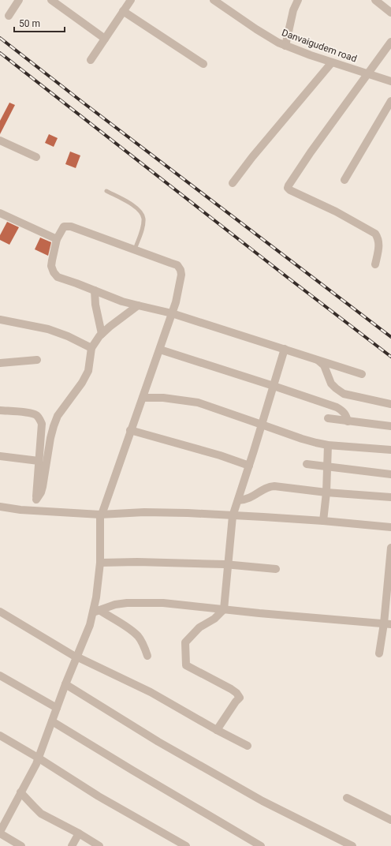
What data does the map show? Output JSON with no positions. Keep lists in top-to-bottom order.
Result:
{
  "streets": {
    "street": ["Danvaigudem road"]
  },
  "scale_bar": "50 m"
}
